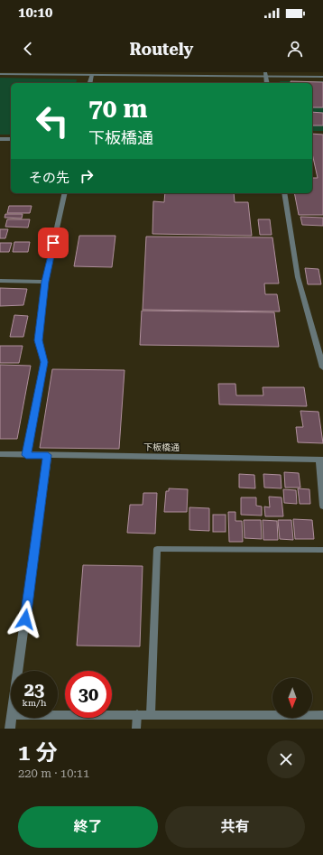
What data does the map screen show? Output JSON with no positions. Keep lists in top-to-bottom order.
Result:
{
  "streets": {
    "street": ["下板橋通"]
  },
  "north": "bottom",
  "page": {
    "status": "10:10",
    "header": "Routely",
    "turn": ["70 m", "下板橋通"],
    "then": "その先",
    "speed": "23 km/h",
    "limit": "30",
    "heading": ["1 分", "220 m · 10:11"],
    "buttons": ["終了", "共有"]
  }
}
